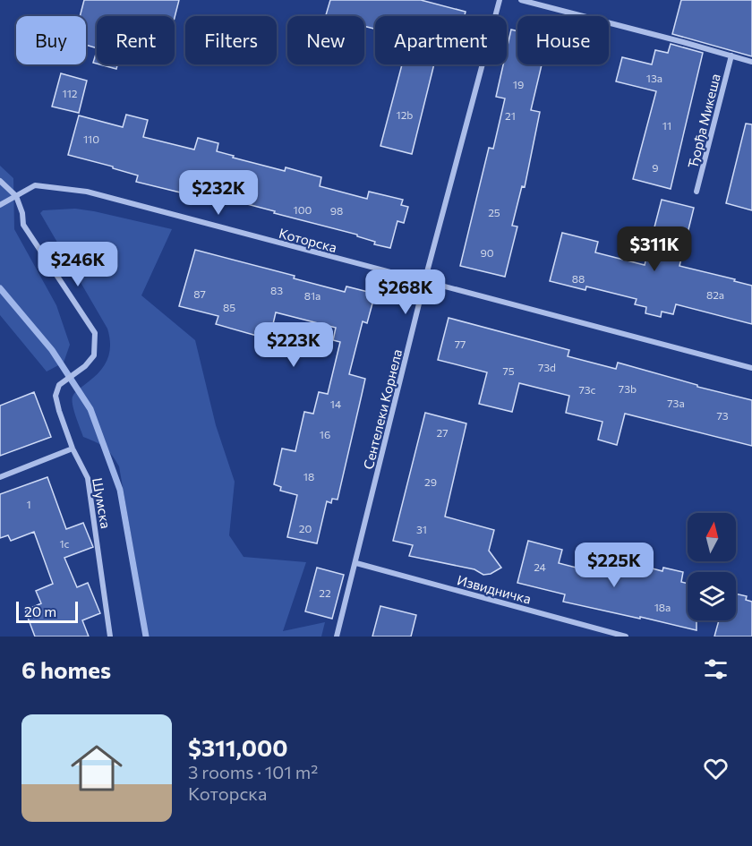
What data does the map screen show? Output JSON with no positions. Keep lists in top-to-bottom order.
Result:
{
  "streets": {
    "street": [
      "Ђорђа Микеша",
      "Которска",
      "Сентелеки Корнела",
      "Шумска",
      "Извидничка"
    ]
  },
  "crossings": [
    ["Которска", "Сентелеки Корнела"],
    ["Которска", "Шумска"],
    ["Сентелеки Корнела", "Извидничка"]
  ],
  "house_numbers": [
    "13a",
    "19",
    "112",
    "12b",
    "21",
    "11",
    "110",
    "9",
    "100",
    "98",
    "25",
    "90",
    "88",
    "83",
    "87",
    "82a",
    "81a",
    "85",
    "77",
    "73d",
    "75",
    "73b",
    "73c",
    "73a",
    "14",
    "73",
    "27",
    "16",
    "18",
    "29",
    "1",
    "20",
    "31",
    "1c",
    "24",
    "22",
    "18a"
  ],
  "scale_bar": "20 m",
  "north": "top",
  "page": {
    "chip": [
      "Buy",
      "Rent",
      "Filters",
      "New",
      "Apartment",
      "House"
    ],
    "price": [
      "$232K",
      "$311K",
      "$246K",
      "$268K",
      "$223K",
      "$225K"
    ],
    "scale": "20 m",
    "heading": "6 homes",
    "list": [
      {
        "name": "$311,000",
        "note": "3 rooms · 101 m² · Которска"
      }
    ]
  }
}
